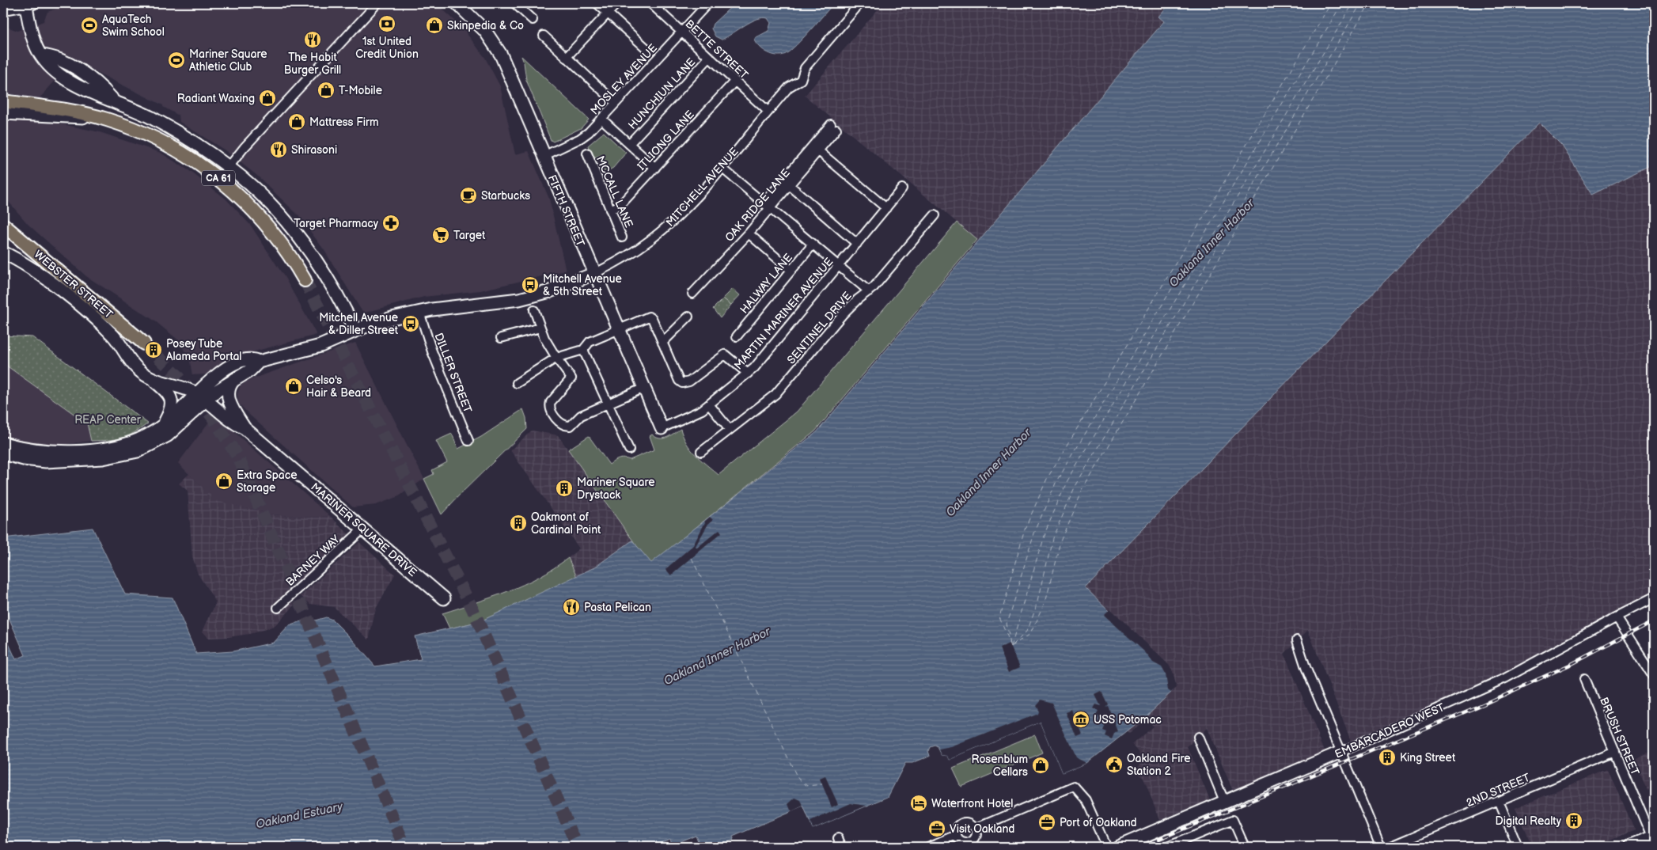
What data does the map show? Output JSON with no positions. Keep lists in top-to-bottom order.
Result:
{
  "streets": {
    "main road": ["CA 61", "WEBSTER STREET"],
    "street": [
      "BETTE STREET",
      "MOSLEY AVENUE",
      "HUNCHIUN LANE",
      "ITLIONG LANE",
      "MITCHELL AVENUE",
      "MCCALL LANE",
      "OAK RIDGE LANE",
      "FIFTH STREET",
      "HALWAY LANE",
      "MARTIN MARINER AVENUE",
      "SENTINEL DRIVE",
      "DILLER STREET",
      "MARINER SQUARE DRIVE",
      "BARNEY WAY",
      "EMBARCADERO WEST",
      "BRUSH STREET",
      "2ND STREET"
    ]
  },
  "crossings": [
    ["BETTE STREET", "MOSLEY AVENUE"],
    ["BETTE STREET", "HUNCHIUN LANE"],
    ["BETTE STREET", "ITLIONG LANE"],
    ["BETTE STREET", "MITCHELL AVENUE"],
    ["MOSLEY AVENUE", "FIFTH STREET"],
    ["ITLIONG LANE", "MCCALL LANE"],
    ["MITCHELL AVENUE", "FIFTH STREET"],
    ["MITCHELL AVENUE", "DILLER STREET"],
    ["MITCHELL AVENUE", "MARINER SQUARE DRIVE"],
    ["FIFTH STREET", "MARTIN MARINER AVENUE"],
    ["MARINER SQUARE DRIVE", "BARNEY WAY"],
    ["BRUSH STREET", "2ND STREET"]
  ],
  "water": ["Oakland Inner Harbor", "Oakland Estuary"],
  "parks": ["REAP Center"],
  "places": {
    "bank": ["1st United Credit Union"],
    "sports": ["AquaTech Swim School", "Mariner Square Athletic Club"],
    "shop": [
      "Skinpedia & Co",
      "T-Mobile",
      "Radiant Waxing",
      "Mattress Firm",
      "Celso's Hair & Beard",
      "Extra Space Storage",
      "Rosenblum Cellars"
    ],
    "restaurant": ["The Habit Burger Grill", "Shirasoni", "Pasta Pelican"],
    "cafe": ["Starbucks"],
    "pharmacy": ["Target Pharmacy"],
    "supermarket": ["Target"],
    "bus stop": ["Mitchell Avenue & 5th Street", "Mitchell Avenue & Diller Street"],
    "building": [
      "Posey Tube Alameda Portal",
      "Mariner Square Drystack",
      "Oakmont of Cardinal Point",
      "King Street",
      "Digital Realty"
    ],
    "museum": ["USS Potomac"],
    "public building": ["Oakland Fire Station 2"],
    "hotel": ["Waterfront Hotel"],
    "office": ["Port of Oakland", "Visit Oakland"]
  }
}
